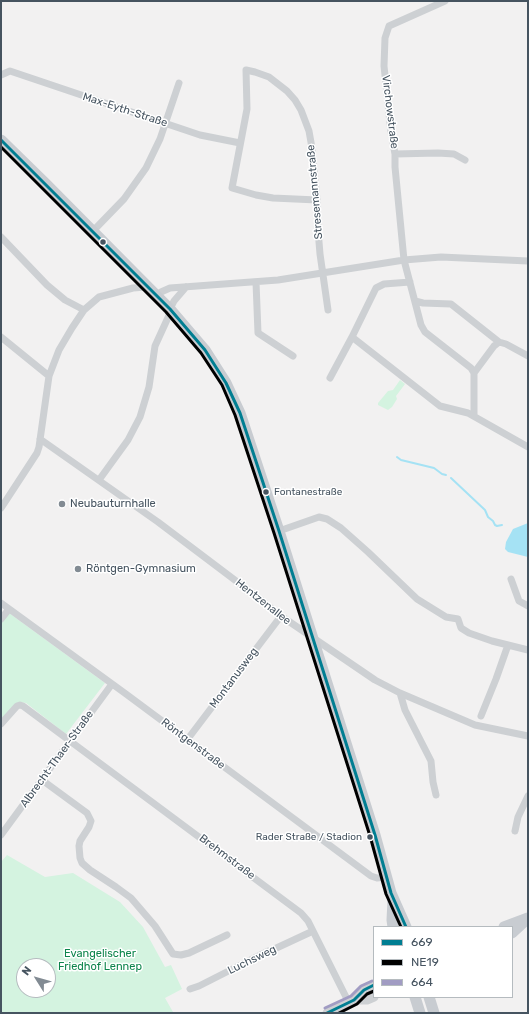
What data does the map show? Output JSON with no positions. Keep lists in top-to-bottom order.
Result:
{
  "streets": {
    "street": [
      "Max-Eyth-Straße",
      "Virchowstraße",
      "Stresemannstraße",
      "Hentzenallee",
      "Montanusweg",
      "Röntgenstraße",
      "Albrecht-Thaer-Straße",
      "Brehmstraße",
      "Luchsweg"
    ]
  },
  "crossings": [
    ["Max-Eyth-Straße", "Stresemannstraße"],
    ["Hentzenallee", "Montanusweg"],
    ["Montanusweg", "Röntgenstraße"],
    ["Röntgenstraße", "Albrecht-Thaer-Straße"],
    ["Albrecht-Thaer-Straße", "Brehmstraße"],
    ["Brehmstraße", "Luchsweg"]
  ],
  "parks": ["Evangelischer Friedhof Lennep"],
  "places": [
    "Fontanestraße",
    "Neubauturnhalle",
    "Röntgen-Gymnasium",
    "Rader Straße / Stadion"
  ],
  "lines": ["transit line 669", "transit line NE19", "transit line 664"],
  "legend": ["669", "NE19", "664"],
  "north": "top left"
}
